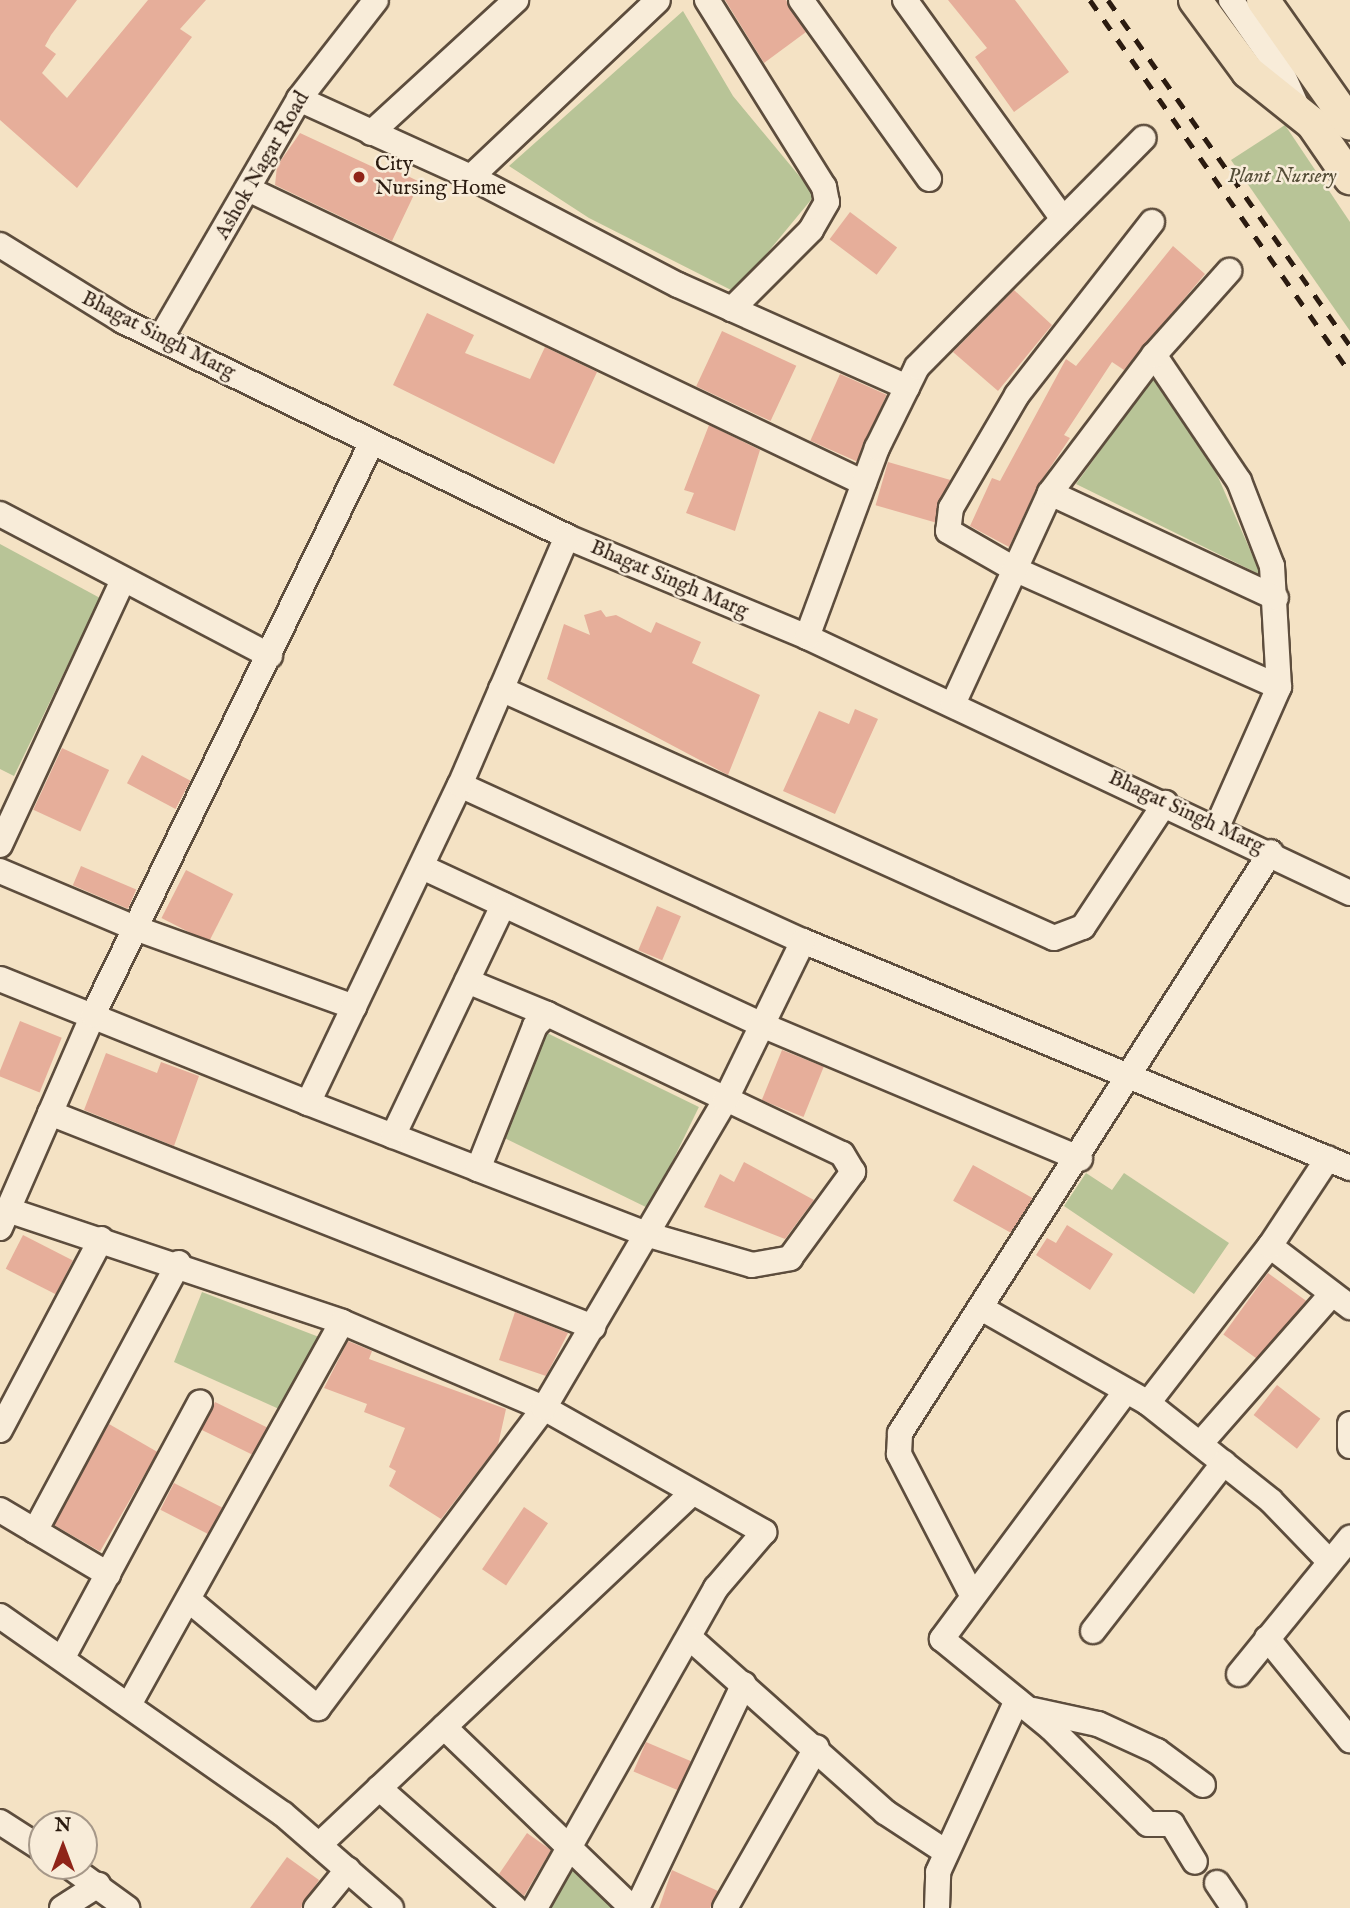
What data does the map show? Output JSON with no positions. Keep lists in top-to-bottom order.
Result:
{
  "streets": {
    "street": ["Ashok Nagar Road", "Bhagat Singh Marg"]
  },
  "crossings": [
    ["Ashok Nagar Road", "Bhagat Singh Marg"]
  ],
  "parks": ["Plant Nursery"],
  "places": ["City Nursing Home"],
  "north": "top"
}
